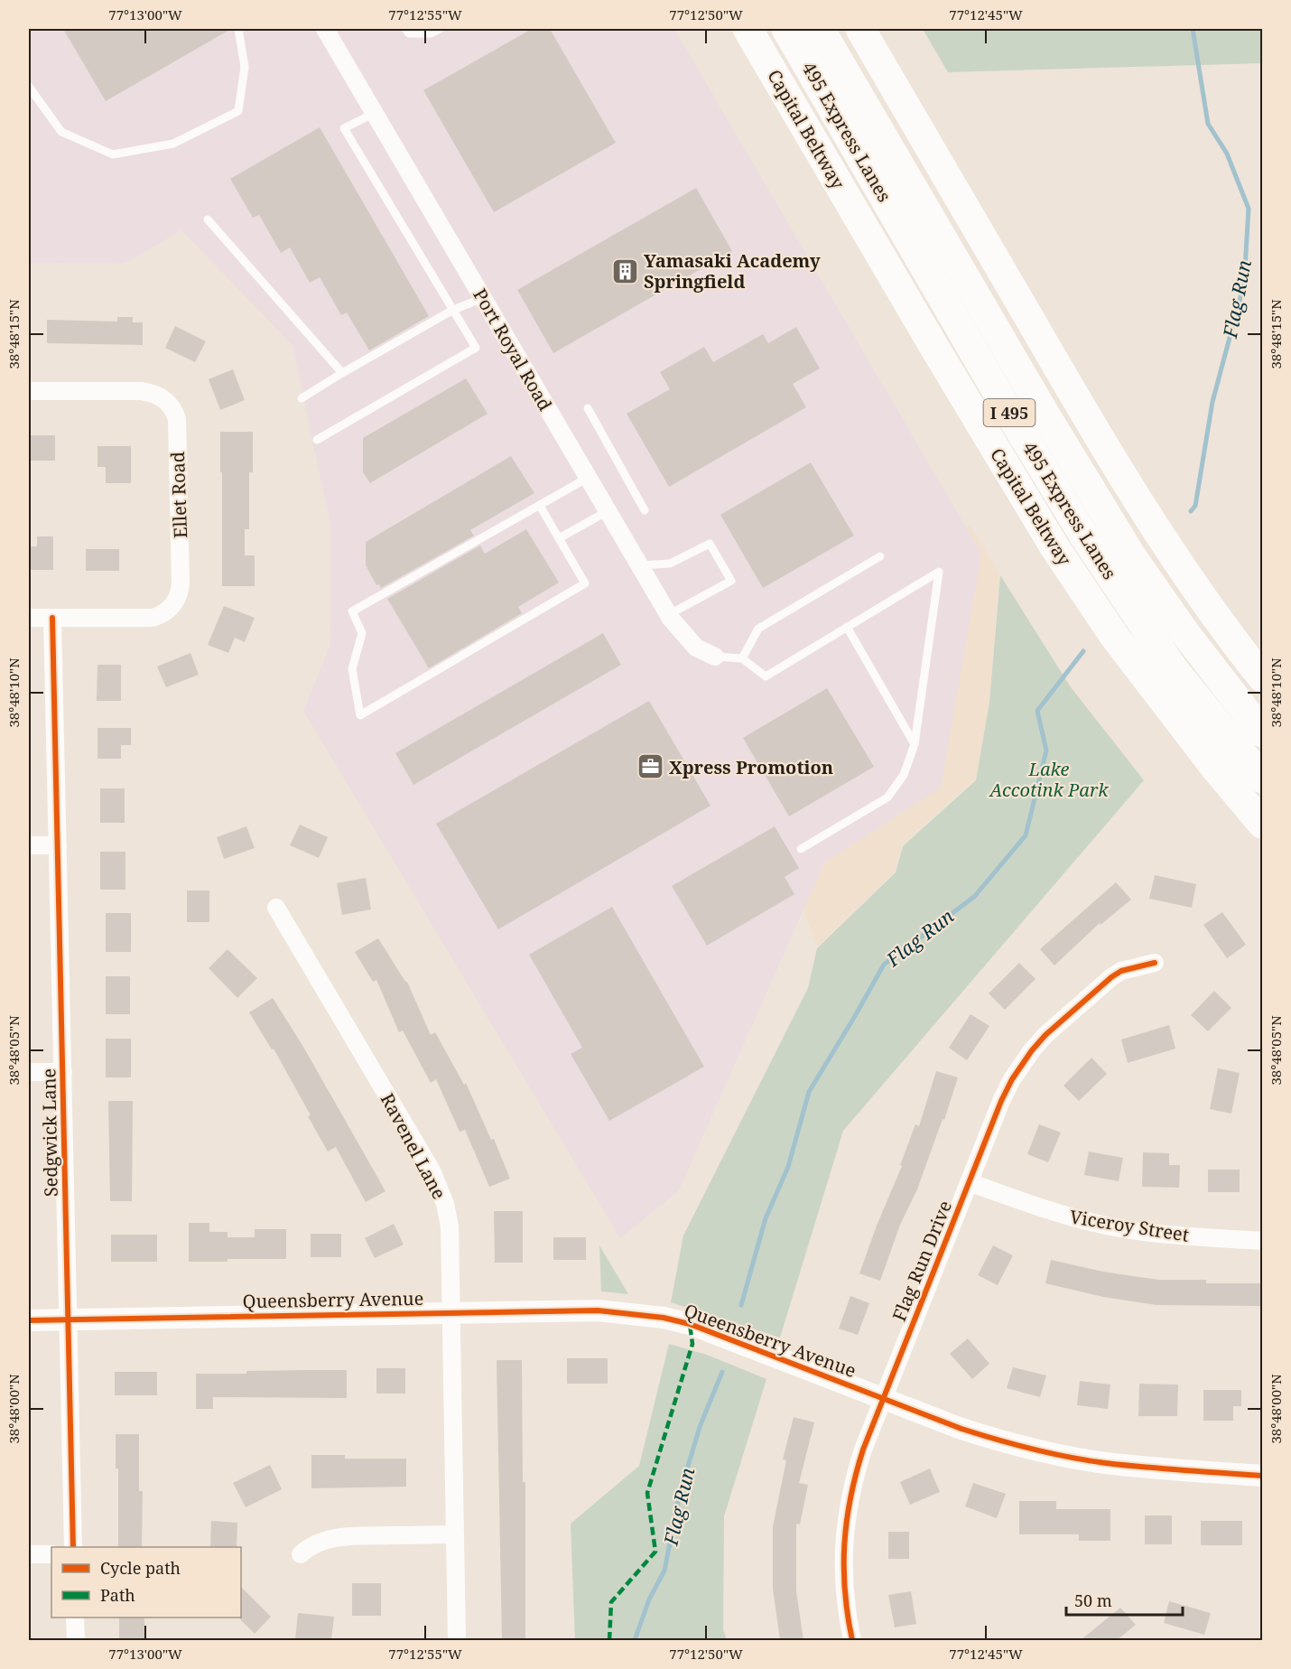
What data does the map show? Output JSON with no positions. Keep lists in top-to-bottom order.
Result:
{
  "streets": {
    "highway": ["Capital Beltway", "495 Express Lanes", "I 495"],
    "street": [
      "Port Royal Road",
      "Ellet Road",
      "Sedgwick Lane",
      "Ravenel Lane",
      "Viceroy Street",
      "Flag Run Drive",
      "Queensberry Avenue"
    ]
  },
  "crossings": [
    ["Ellet Road", "Sedgwick Lane"],
    ["Sedgwick Lane", "Queensberry Avenue"],
    ["Ravenel Lane", "Queensberry Avenue"],
    ["Viceroy Street", "Flag Run Drive"],
    ["Flag Run Drive", "Queensberry Avenue"]
  ],
  "water": ["Flag Run"],
  "parks": ["Lake Accotink Park"],
  "places": {
    "building": ["Yamasaki Academy Springfield"],
    "office": ["Xpress Promotion"]
  },
  "legend": ["Cycle path", "Path"],
  "scale_bar": "50 m",
  "coordinates": [
    "77°13'00\"W",
    "77°12'55\"W",
    "77°12'50\"W",
    "77°12'45\"W",
    "38°48'15\"N",
    "38°48'10\"N",
    "38°48'05\"N",
    "38°48'00\"N"
  ]
}
